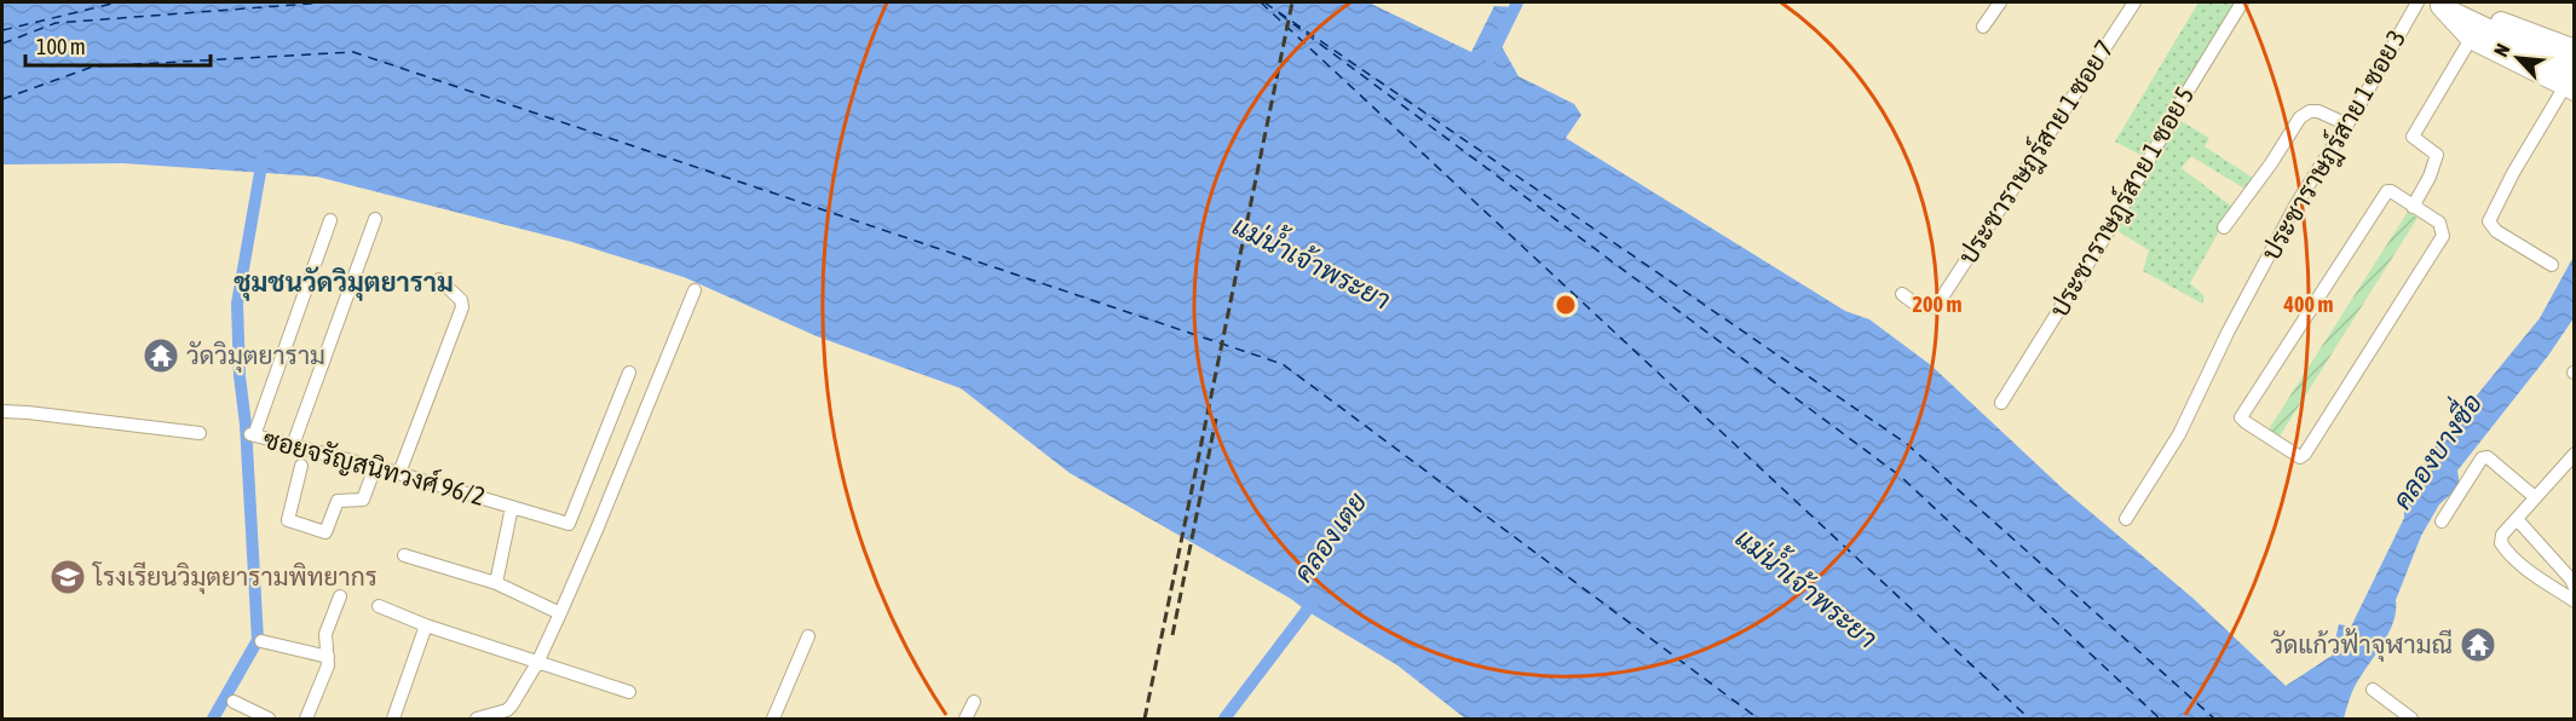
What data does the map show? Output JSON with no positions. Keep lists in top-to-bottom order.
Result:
{
  "streets": {
    "street": [
      "ประชาราษฎร์สาย 1 ซอย 3",
      "ประชาราษฎร์สาย 1 ซอย 7",
      "ประชาราษฎร์สาย 1 ซอย 5",
      "ซอยจรัญสนิทวงศ์ 96/2"
    ]
  },
  "districts": ["ชุมชนวัดวิมุตยาราม"],
  "water": ["แม่น้ำเจ้าพระยา", "คลองบางซื่อ", "คลอง เตย"],
  "places": {
    "temple": ["วัดวิมุตยาราม", "วัดแก้วฟ้าจุฬามณี"],
    "school or university": ["โรงเรียนวิมุตยารามพิทยากร"]
  },
  "scale_bar": "100 m",
  "north": "top left",
  "rings": ["200 m", "400 m"]
}
